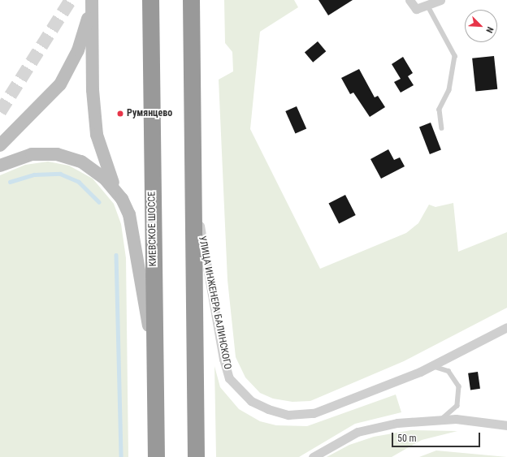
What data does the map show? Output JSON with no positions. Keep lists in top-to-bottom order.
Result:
{
  "streets": {
    "highway": ["КИЕВСКОЕ ШОССЕ"],
    "street": ["УЛИЦА ИНЖЕНЕРА БАЛИНСКОГО"]
  },
  "places": ["Румянцево"],
  "scale_bar": "50 m",
  "north": "bottom right"
}
